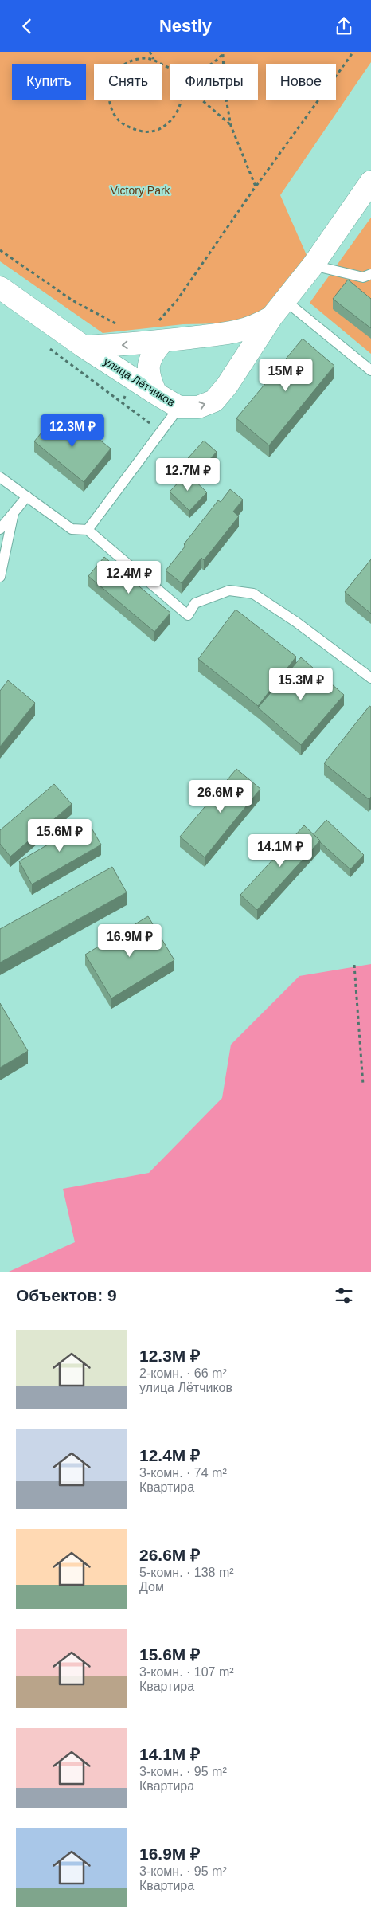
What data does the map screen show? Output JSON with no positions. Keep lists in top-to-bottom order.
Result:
{
  "streets": {
    "main road": ["улица Лётчиков"]
  },
  "parks": ["Victory Park"],
  "page": {
    "header": "Nestly",
    "chip": [
      "Купить",
      "Снять",
      "Фильтры",
      "Новое"
    ],
    "price": [
      "15M ₽",
      "12.3M ₽",
      "12.7M ₽",
      "12.4M ₽",
      "15.3M ₽",
      "26.6M ₽",
      "15.6M ₽",
      "14.1M ₽",
      "16.9M ₽"
    ],
    "heading": "Объектов: 9",
    "list": [
      {
        "name": "12.3M ₽",
        "note": "2-комн. · 66 m² · улица Лётчиков"
      },
      {
        "name": "12.4M ₽",
        "note": "3-комн. · 74 m² · Квартира"
      },
      {
        "name": "26.6M ₽",
        "note": "5-комн. · 138 m² · Дом"
      },
      {
        "name": "15.6M ₽",
        "note": "3-комн. · 107 m² · Квартира"
      },
      {
        "name": "14.1M ₽",
        "note": "3-комн. · 95 m² · Квартира"
      },
      {
        "name": "16.9M ₽",
        "note": "3-комн. · 95 m² · Квартира"
      }
    ]
  }
}
